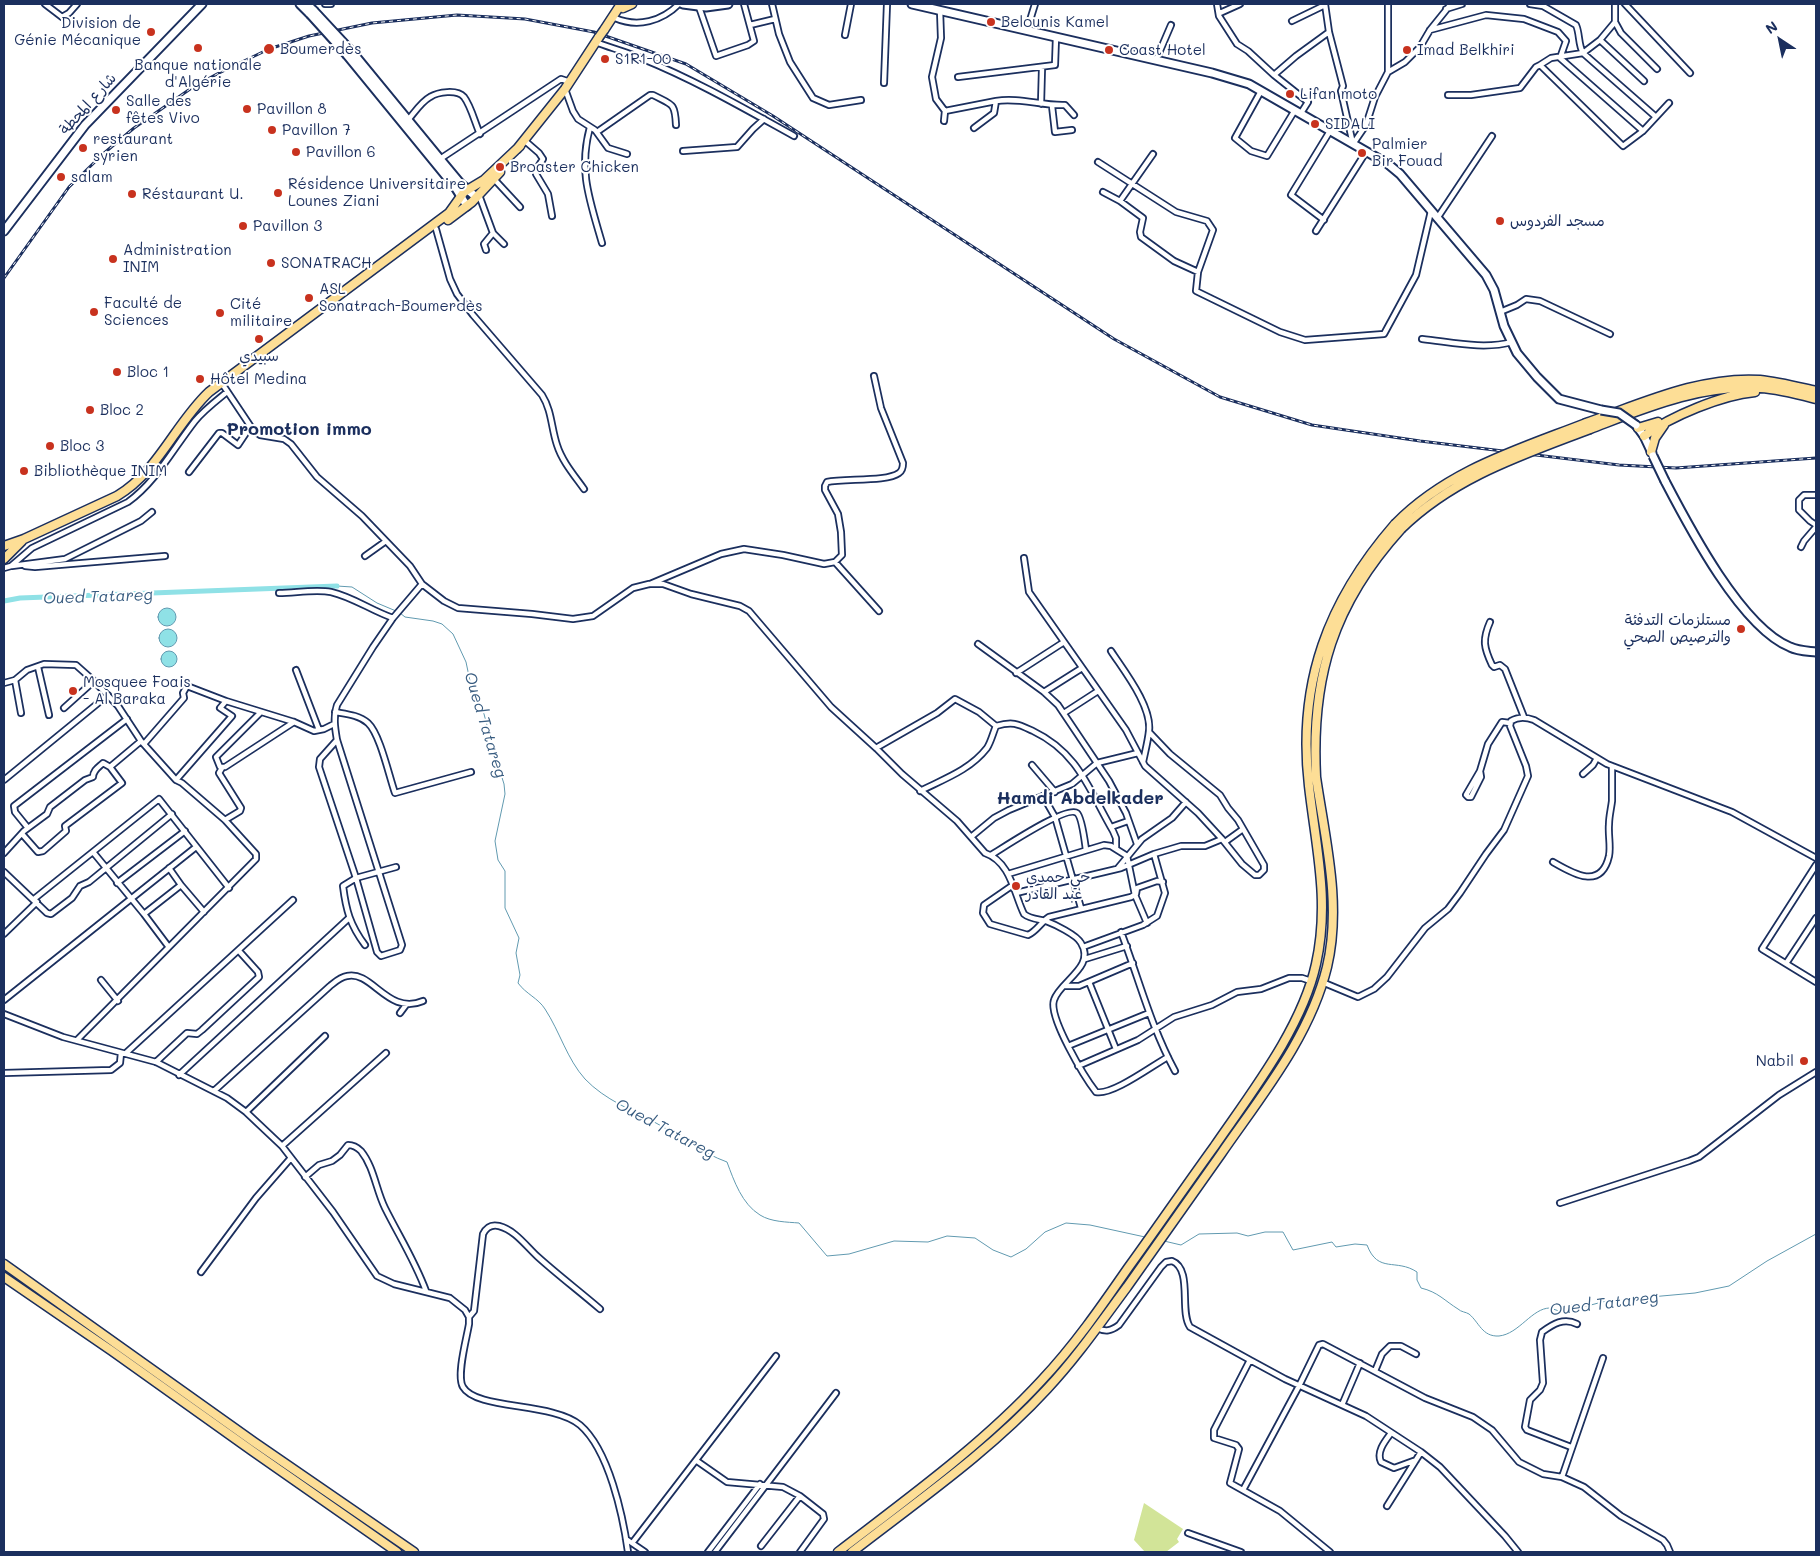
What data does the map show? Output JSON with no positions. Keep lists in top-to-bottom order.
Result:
{
  "streets": {
    "main road": ["شارع المحطة"]
  },
  "districts": ["Promotion immo", "Hamdi Abdelkader"],
  "water": ["Oued Tatareg"],
  "places": [
    "Belounis Kamel",
    "Division de Génie Mécanique",
    "Banque nationale d'Algérie",
    "Boumerdès",
    "Coast Hotel",
    "Imad Belkhiri",
    "S1R1-00",
    "Lifan moto",
    "Pavillon 8",
    "Salle des fêtes Vivo",
    "SIDALI",
    "Pavillon 7",
    "restaurant syrien",
    "Pavillon 6",
    "Palmier Bir Fouad",
    "Broaster Chicken",
    "salam",
    "Résidence Universitaire Lounes Ziani",
    "Réstaurant U.",
    "مسجد الفردوس",
    "Pavillon 3",
    "Administration INIM",
    "SONATRACH",
    "ASL Sonatrach-Boumerdès",
    "Faculté de Sciences",
    "Cité militaire",
    "سبيدي",
    "Bloc 1",
    "Hôtel Medina",
    "Bloc 2",
    "Bloc 3",
    "Bibliothèque INIM",
    "مستلزمات التدفئة والترصيص الصحي",
    "Mosquee Foais - Al Baraka",
    "حي حمدي عبد القادر",
    "Nabil"
  ],
  "north": "top left"
}
